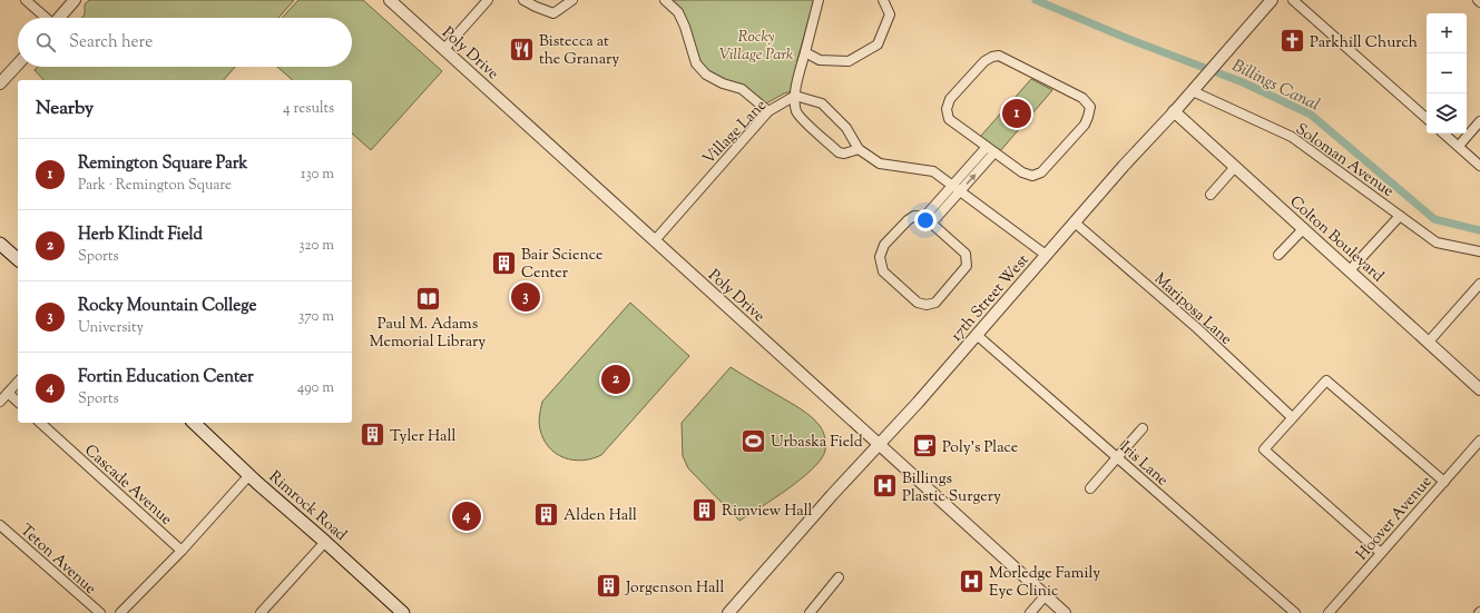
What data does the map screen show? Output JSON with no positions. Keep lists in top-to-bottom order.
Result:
{
  "streets": {
    "main road": ["Rimrock Road"],
    "street": [
      "Poly Drive",
      "Village Lane",
      "Soloman Avenue",
      "Colton Boulevard",
      "17th Street West",
      "Mariposa Lane",
      "Iris Lane",
      "Cascade Avenue",
      "Hoover Avenue",
      "Teton Avenue"
    ]
  },
  "crossings": [
    ["Poly Drive", "Village Lane"],
    ["Poly Drive", "17th Street West"],
    ["Soloman Avenue", "17th Street West"],
    ["Colton Boulevard", "17th Street West"],
    ["17th Street West", "Mariposa Lane"],
    ["17th Street West", "Iris Lane"]
  ],
  "water": ["Billings Canal"],
  "parks": ["Rocky Village Park"],
  "places": {
    "church": ["Parkhill Church"],
    "restaurant": ["Bistecca at the Granary"],
    "building": [
      "Bair Science Center",
      "Tyler Hall",
      "Rimview Hall",
      "Alden Hall",
      "Jorgenson Hall"
    ],
    "library": ["Paul M. Adams Memorial Library"],
    "sports": ["Urbaska Field"],
    "cafe": ["Poly’s Place"],
    "hospital": ["Billings Plastic Surgery", "Morledge Family Eye Clinic"]
  },
  "page": {
    "map_buttons": ["+", "−"],
    "search": "Search here",
    "heading": ["Nearby", "4 results"],
    "pins": [
      "1",
      "3",
      "2",
      "4"
    ],
    "list": [
      {
        "mark": "1",
        "name": "Remington Square Park",
        "note": "Park · Remington Square",
        "value": "130 m"
      },
      {
        "mark": "2",
        "name": "Herb Klindt Field",
        "note": "Sports",
        "value": "320 m"
      },
      {
        "mark": "3",
        "name": "Rocky Mountain College",
        "note": "University",
        "value": "370 m"
      },
      {
        "mark": "4",
        "name": "Fortin Education Center",
        "note": "Sports",
        "value": "490 m"
      }
    ]
  }
}
